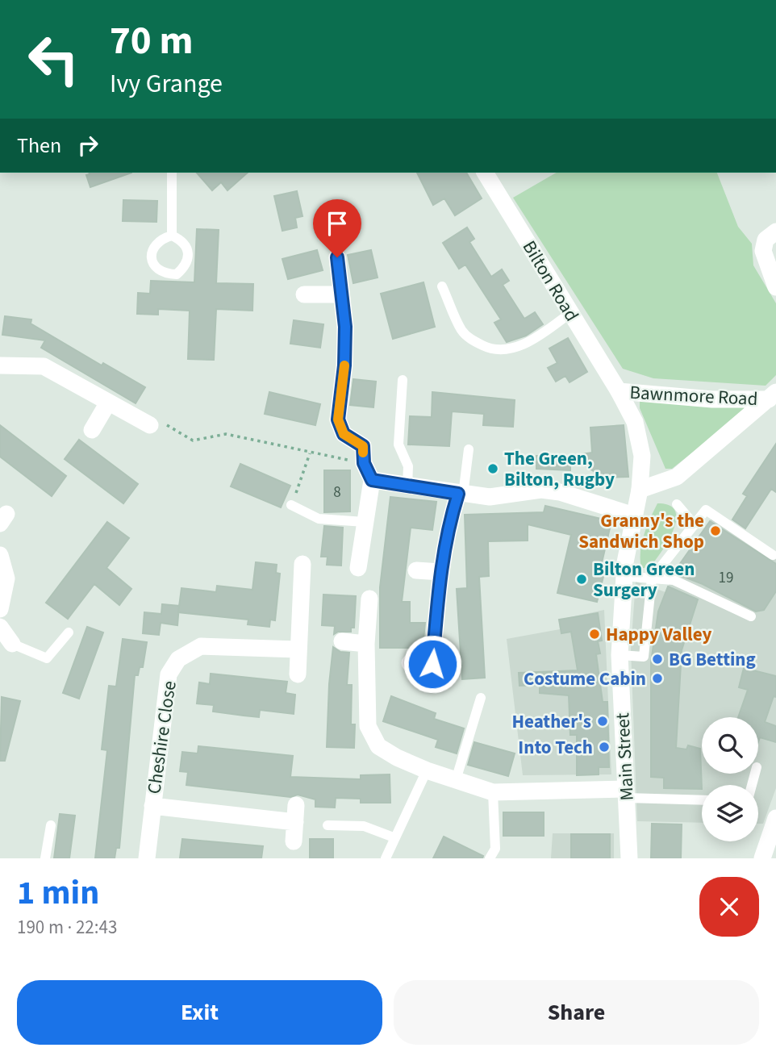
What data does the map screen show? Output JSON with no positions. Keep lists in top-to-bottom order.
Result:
{
  "streets": {
    "street": [
      "Bilton Road",
      "Bawnmore Road",
      "Cheshire Close",
      "Main Street"
    ]
  },
  "crossings": [
    ["Bilton Road", "Bawnmore Road"],
    ["Bilton Road", "Main Street"]
  ],
  "places": [
    "The Green, Bilton, Rugby",
    "Granny's the Sandwich Shop",
    "Bilton Green Surgery",
    "Happy Valley",
    "BG Betting",
    "Costume Cabin",
    "Heather's",
    "Into Tech"
  ],
  "house_numbers": ["8", "19"],
  "page": {
    "turn": ["70 m", "Ivy Grange"],
    "then": "Then",
    "heading": ["1 min", "190 m · 22:43"],
    "buttons": ["Exit", "Share"]
  }
}
